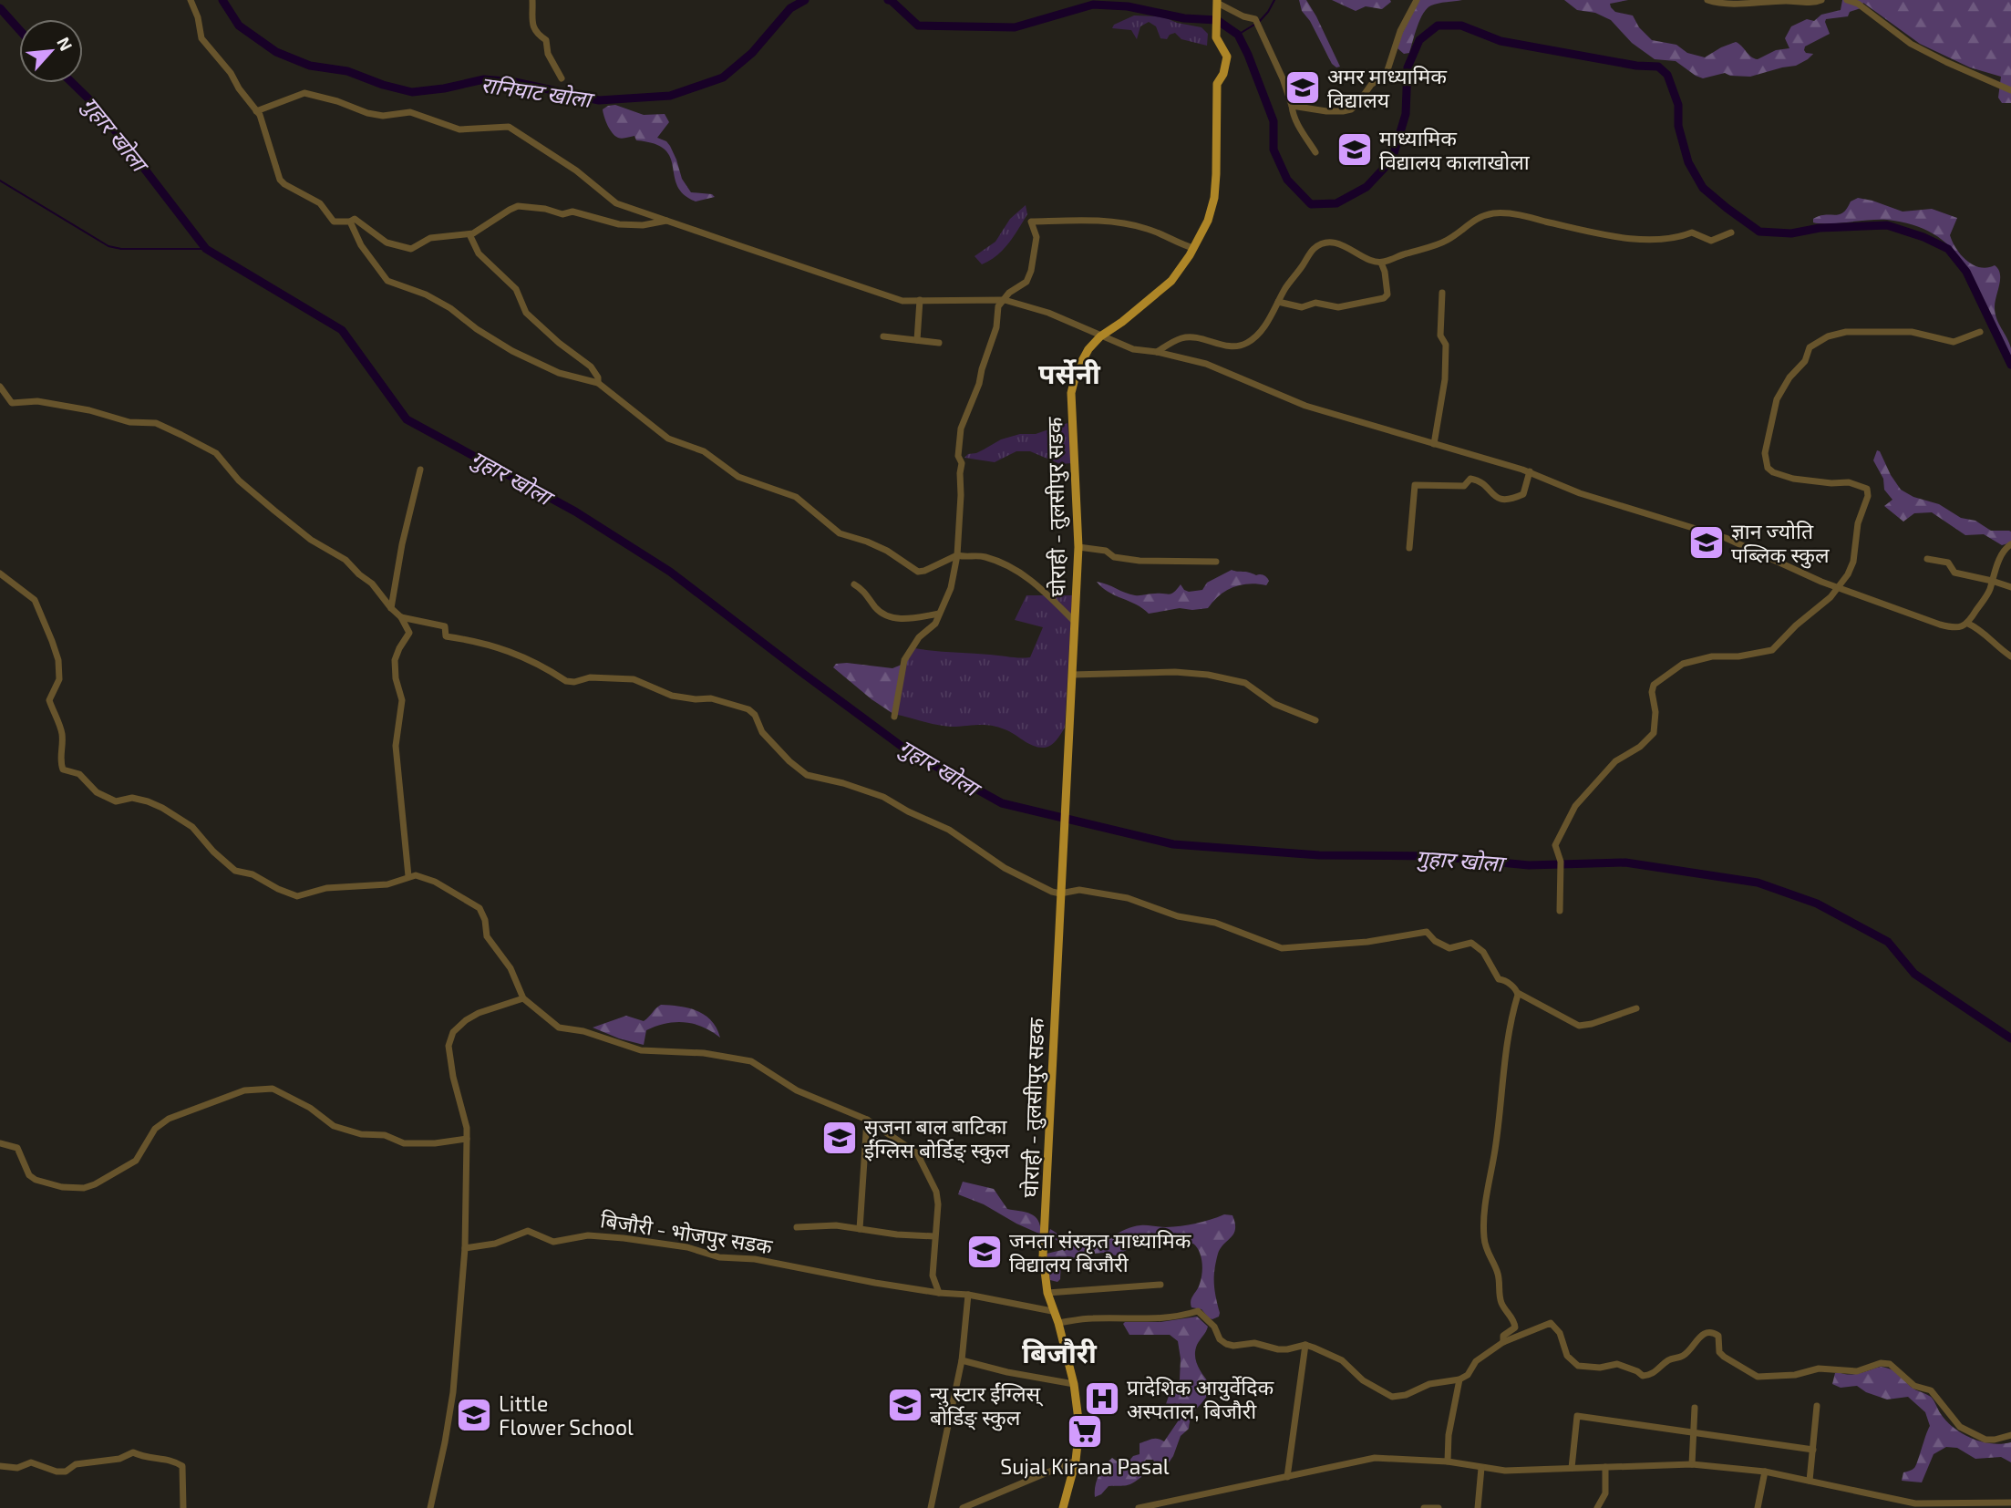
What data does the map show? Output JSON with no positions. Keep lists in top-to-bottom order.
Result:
{
  "streets": {
    "main road": ["घोराही - तुलसीपुर सडक"],
    "street": ["बिजौरी - भोजपुर सडक"]
  },
  "crossings": [
    ["घोराही - तुलसीपुर सडक", "बिजौरी - भोजपुर सडक"]
  ],
  "districts": ["पर्सेनी", "बिजौरी"],
  "water": ["रानिघाट खोला", "गुहार खोला"],
  "places": {
    "school or university": [
      "अमर माध्यामिक विद्यालय",
      "माध्यामिक विद्यालय कालाखोला",
      "ज्ञान ज्योति पब्लिक स्कुल",
      "सृजना बाल बाटिका ईंग्लिस बोर्डिङ् स्कुल",
      "जनता संस्कृत माध्यामिक विद्यालय बिजौरी",
      "न्यु स्टार ईंग्लिस् बोर्डिङ् स्कुल",
      "Little Flower School"
    ],
    "hospital": ["प्रादेशिक आयुर्वेदिक अस्पताल, बिजौरी"],
    "supermarket": ["Sujal Kirana Pasal"]
  },
  "north": "top right"
}
